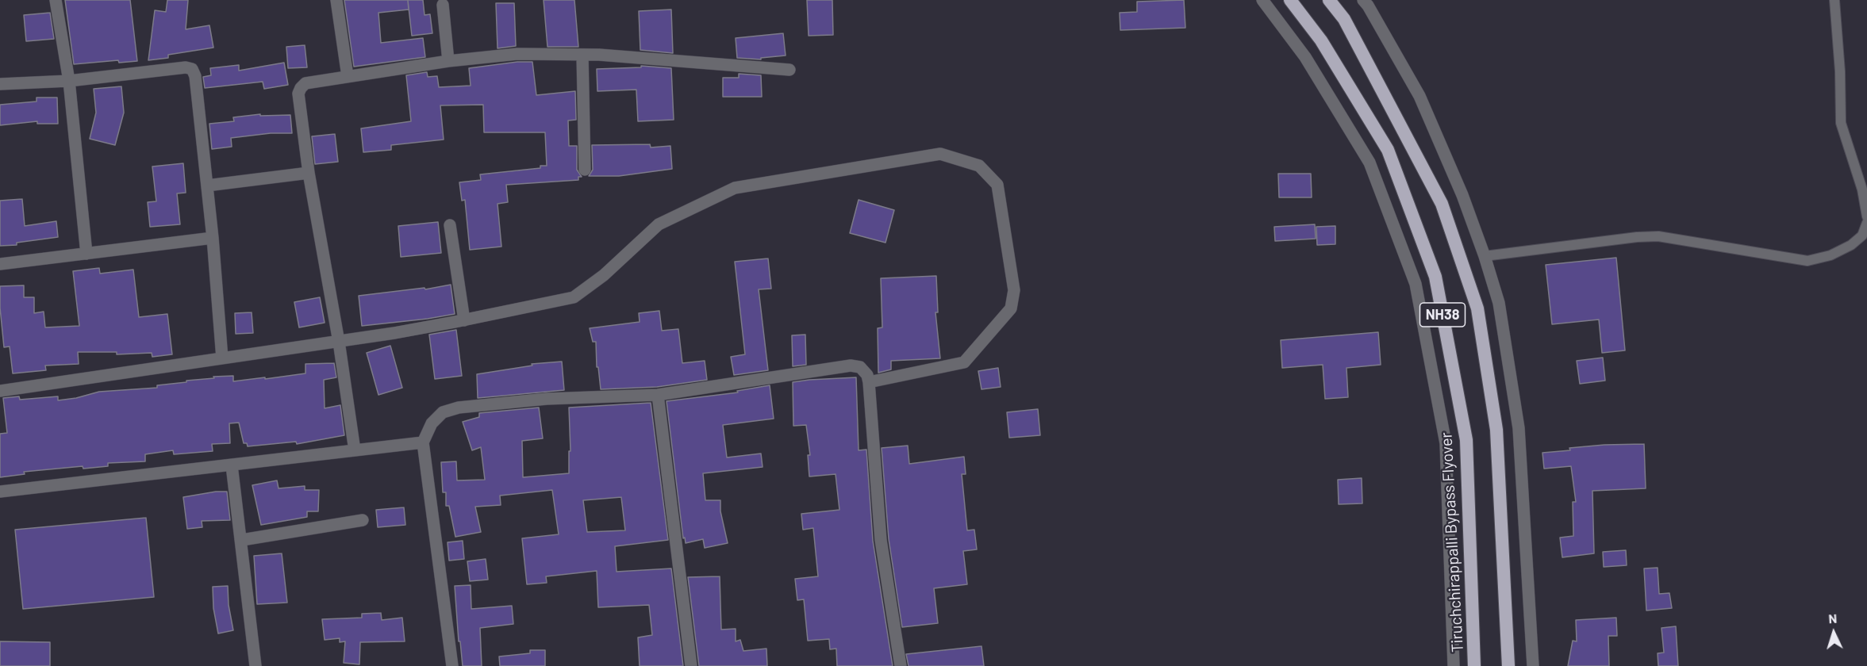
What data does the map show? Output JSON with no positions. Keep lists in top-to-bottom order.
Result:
{
  "streets": {
    "highway": ["NH38", "Tiruchchirappalli Bypass Flyover"]
  },
  "north": "top"
}
